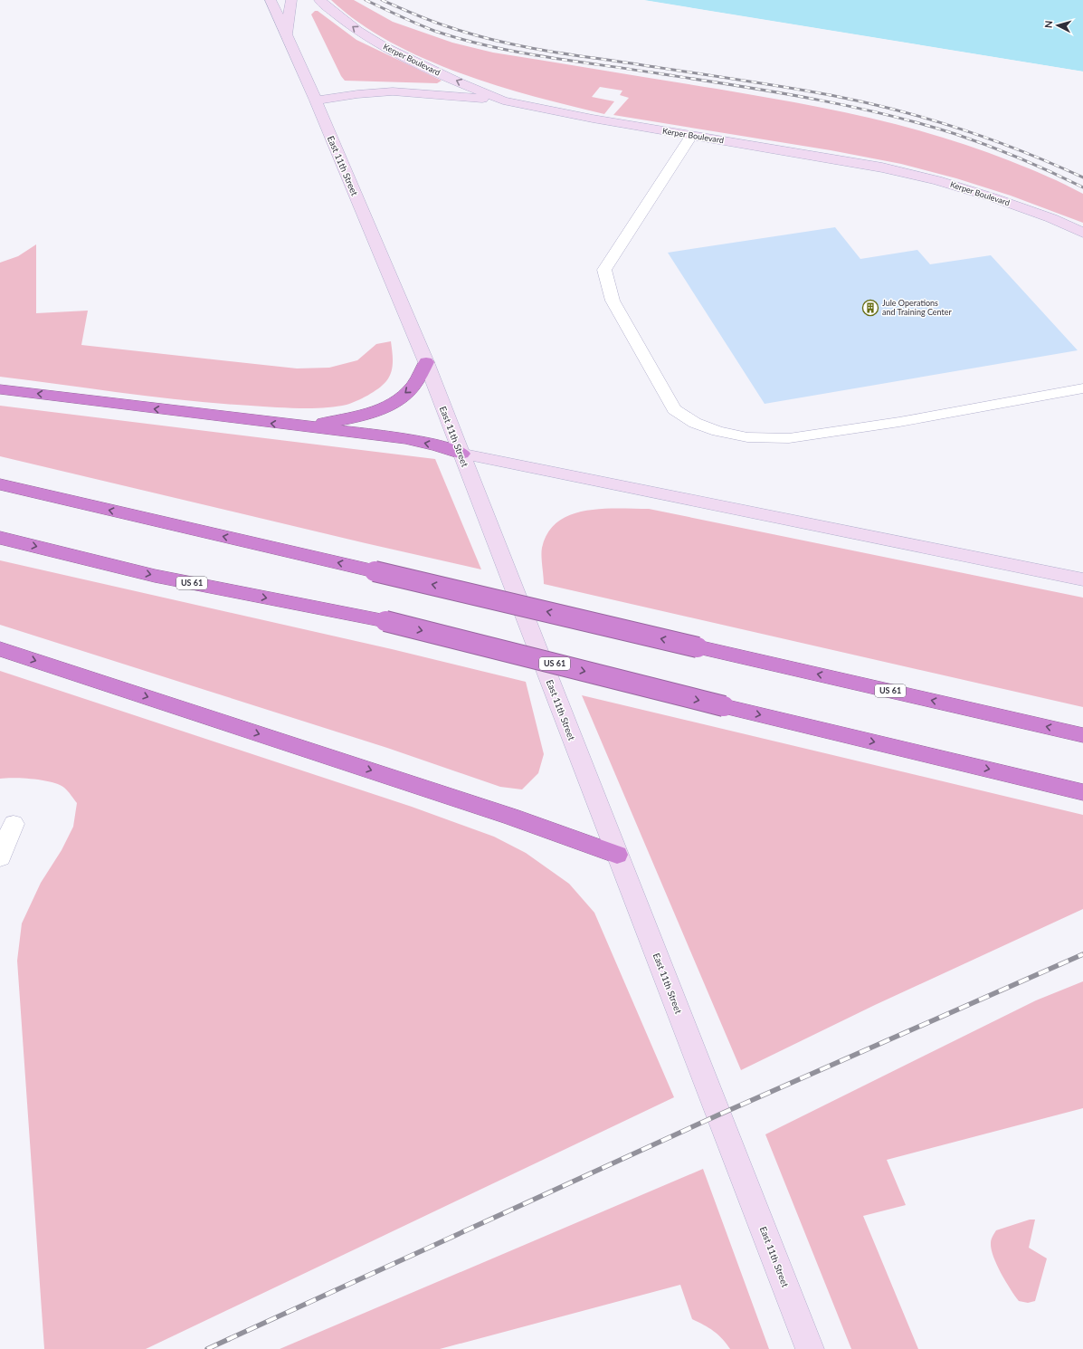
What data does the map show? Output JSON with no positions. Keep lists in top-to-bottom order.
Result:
{
  "streets": {
    "highway": ["US 61"],
    "main road": ["Kerper Boulevard", "East 11th Street"]
  },
  "places": {
    "building": ["Jule Operations and Training Center"]
  },
  "north": "left"
}
